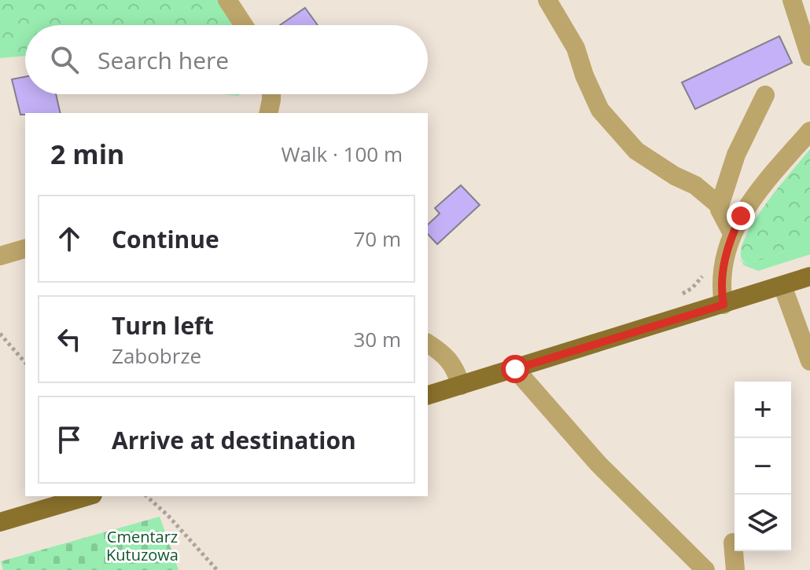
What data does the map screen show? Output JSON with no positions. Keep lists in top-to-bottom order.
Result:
{
  "parks": ["Cmentarz Kutuzowa"],
  "page": {
    "search": "Search here",
    "heading": ["2 min", "Walk · 100 m"],
    "list": [
      ["Continue", "70 m"],
      ["Turn left", "Zabobrze", "30 m"],
      "Arrive at destination"
    ],
    "map_buttons": ["+", "−"]
  }
}
